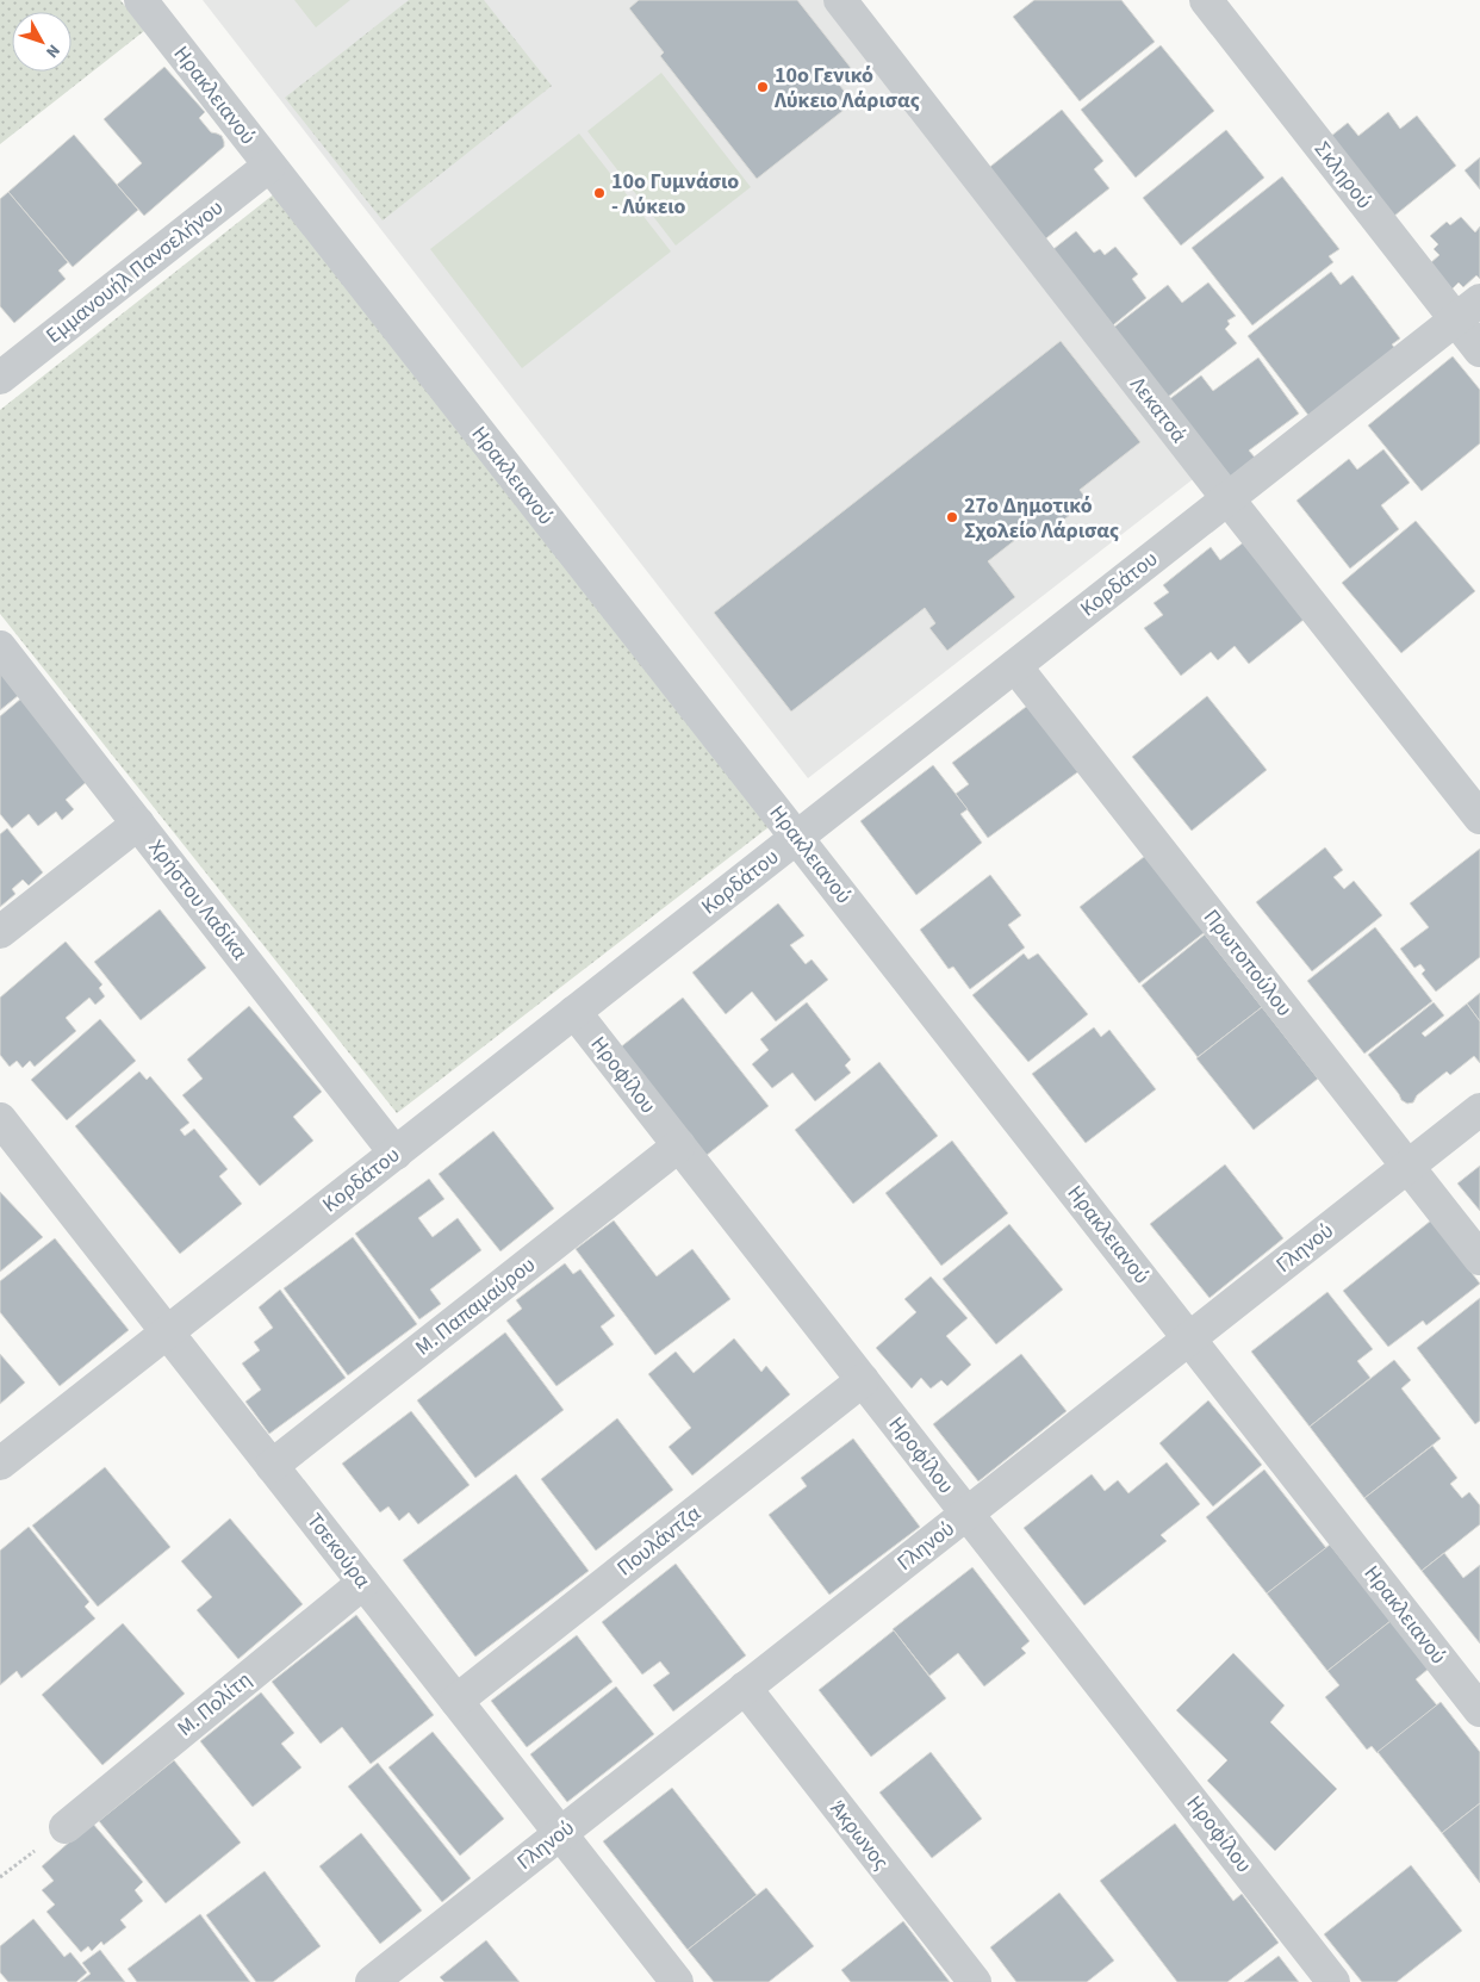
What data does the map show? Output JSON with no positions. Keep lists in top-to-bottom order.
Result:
{
  "streets": {
    "street": [
      "Ηρακλειανού",
      "Σκληρού",
      "Εμμανουήλ Πανσελήνου",
      "Λεκατσά",
      "Κορδάτου",
      "Χρήστου Λαδίκα",
      "Πρωτοπούλου",
      "Ηροφίλου",
      "Γληνού",
      "Μ. Παπαμαύρου",
      "Πουλάντζα",
      "Τσεκούρα",
      "Μ. Πολίτη",
      "Άκρωνος"
    ]
  },
  "crossings": [
    ["Ηρακλειανού", "Εμμανουήλ Πανσελήνου"],
    ["Ηρακλειανού", "Κορδάτου"],
    ["Ηρακλειανού", "Γληνού"],
    ["Σκληρού", "Κορδάτου"],
    ["Λεκατσά", "Κορδάτου"],
    ["Κορδάτου", "Χρήστου Λαδίκα"],
    ["Κορδάτου", "Πρωτοπούλου"],
    ["Κορδάτου", "Ηροφίλου"],
    ["Κορδάτου", "Τσεκούρα"],
    ["Πρωτοπούλου", "Γληνού"],
    ["Ηροφίλου", "Γληνού"],
    ["Ηροφίλου", "Μ. Παπαμαύρου"],
    ["Ηροφίλου", "Πουλάντζα"],
    ["Γληνού", "Τσεκούρα"],
    ["Γληνού", "Άκρωνος"],
    ["Μ. Παπαμαύρου", "Τσεκούρα"],
    ["Πουλάντζα", "Τσεκούρα"],
    ["Τσεκούρα", "Μ. Πολίτη"]
  ],
  "places": ["10ο Γενικό Λύκειο Λάρισας", "10ο Γυμνάσιο - Λύκειο", "27ο Δημοτικό Σχολείο Λάρισας"],
  "north": "bottom right"
}
